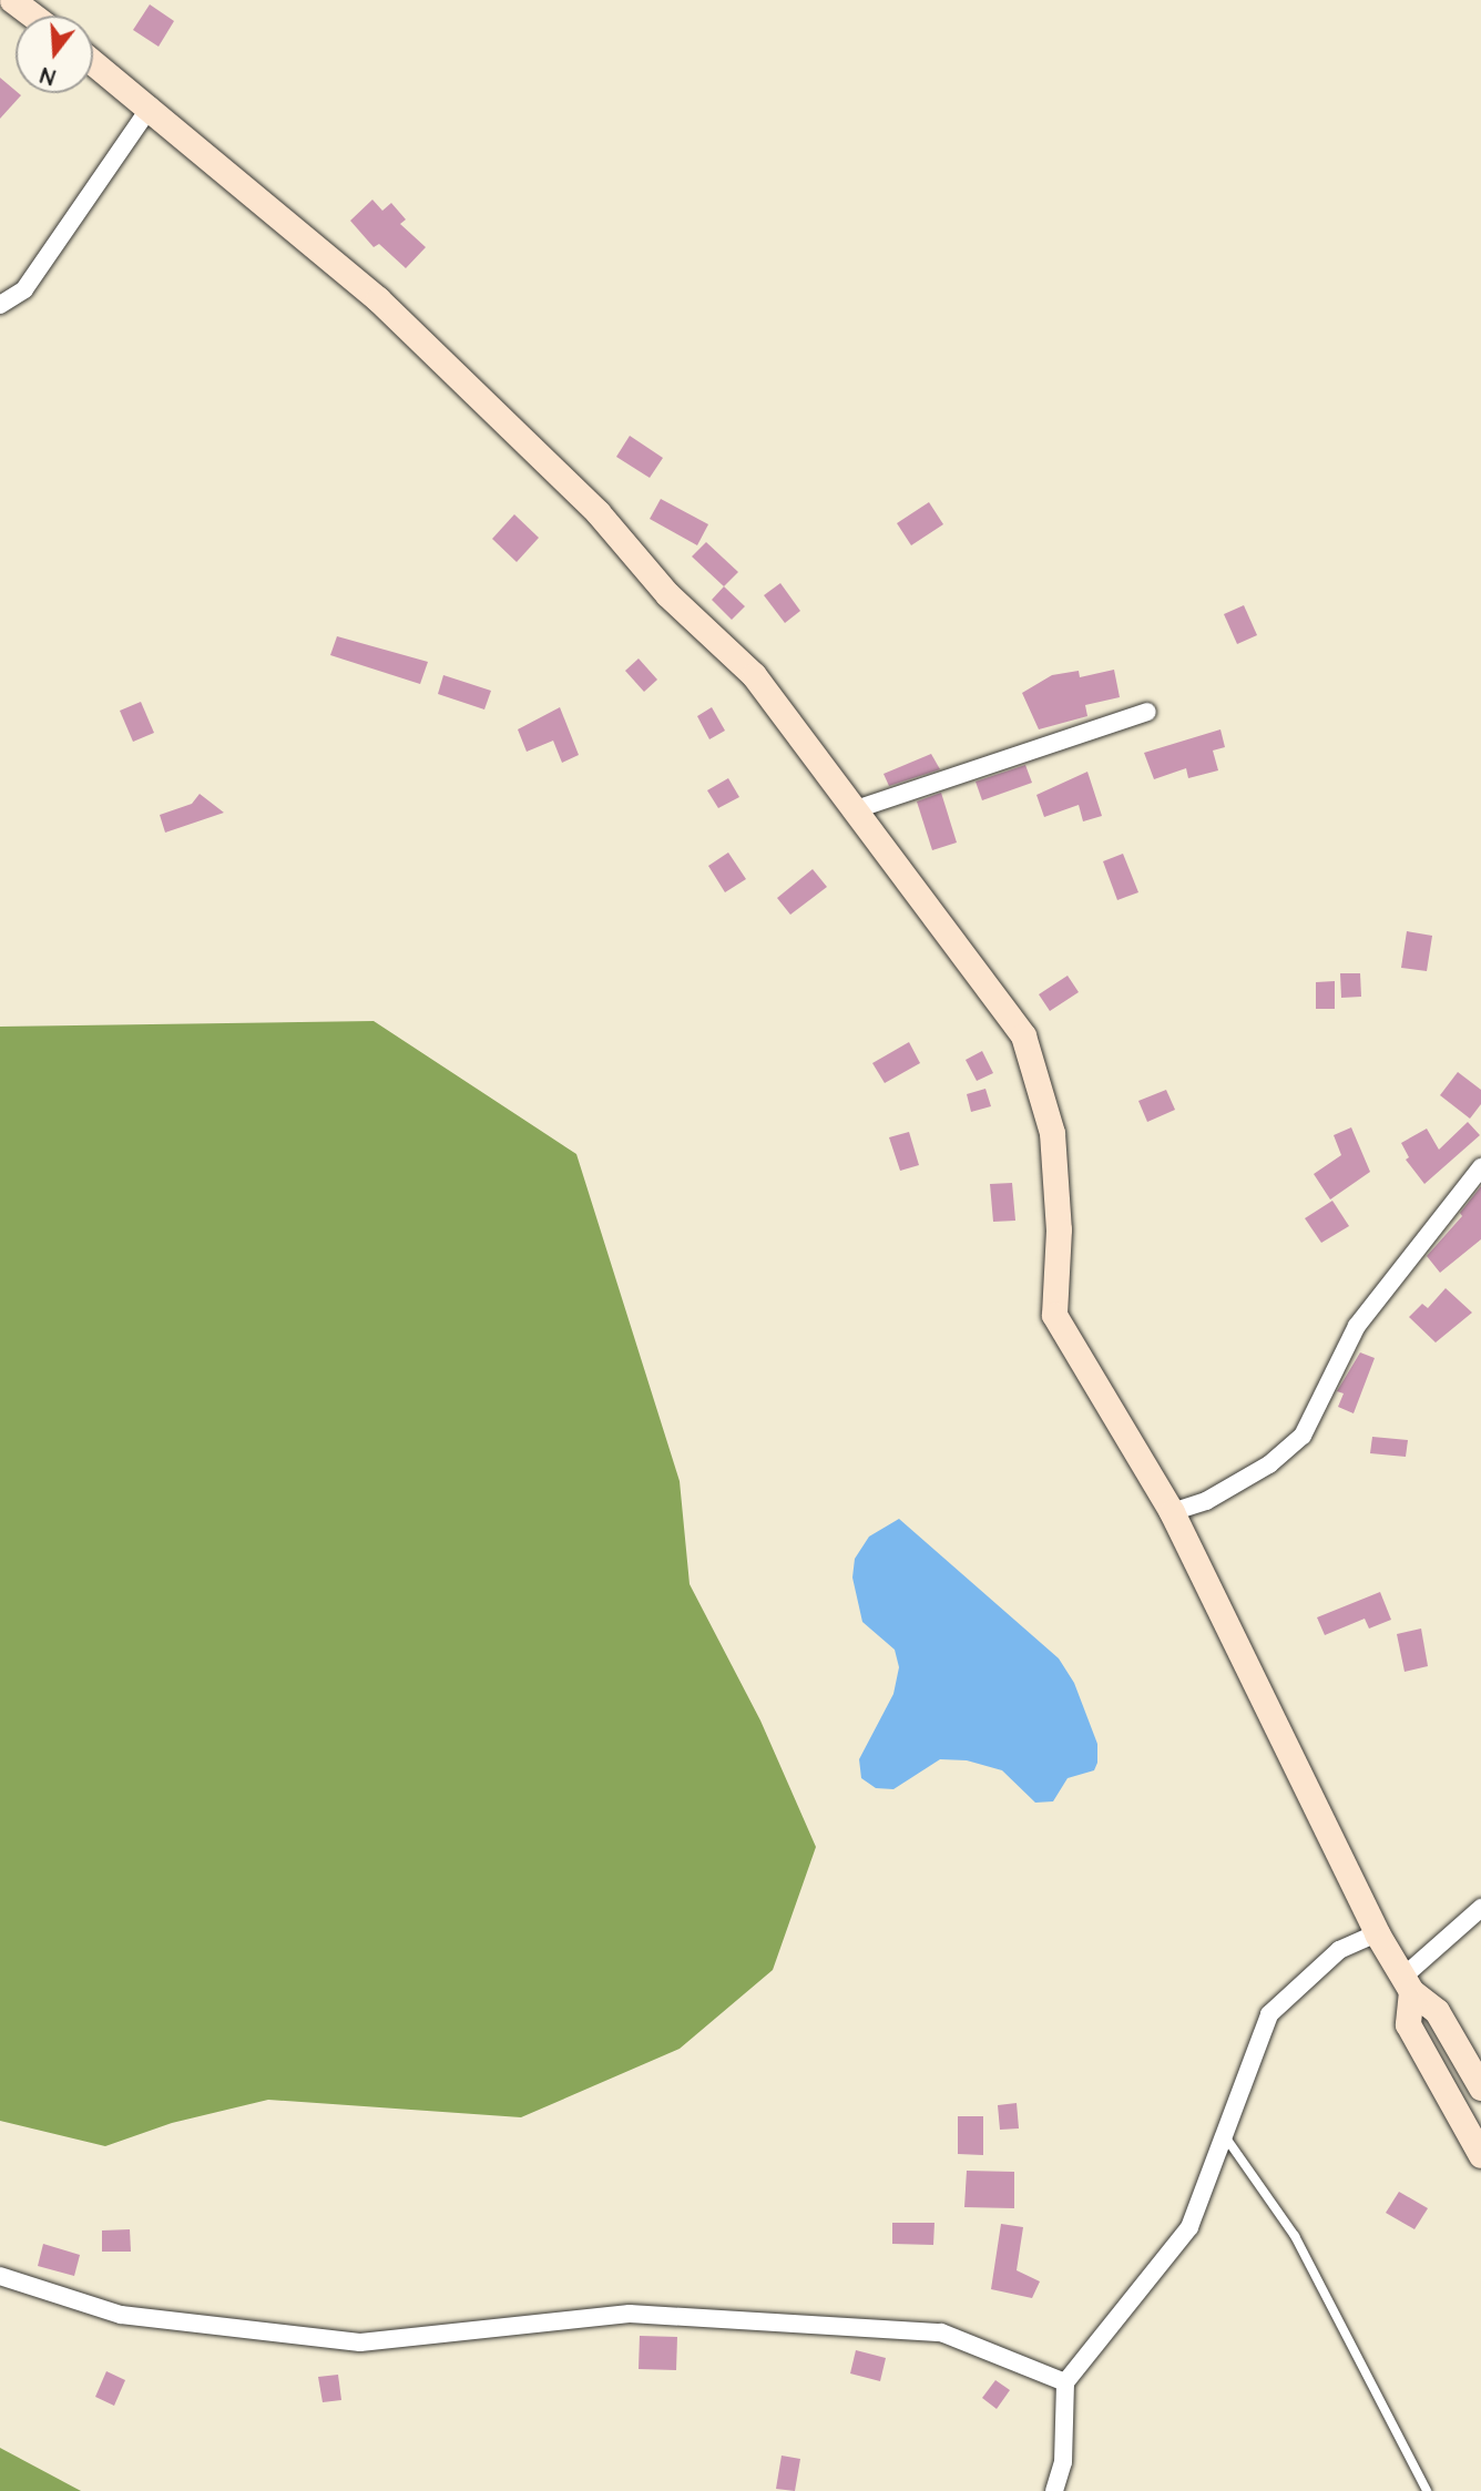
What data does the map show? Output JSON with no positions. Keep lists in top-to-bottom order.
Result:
{
  "north": "bottom"
}
